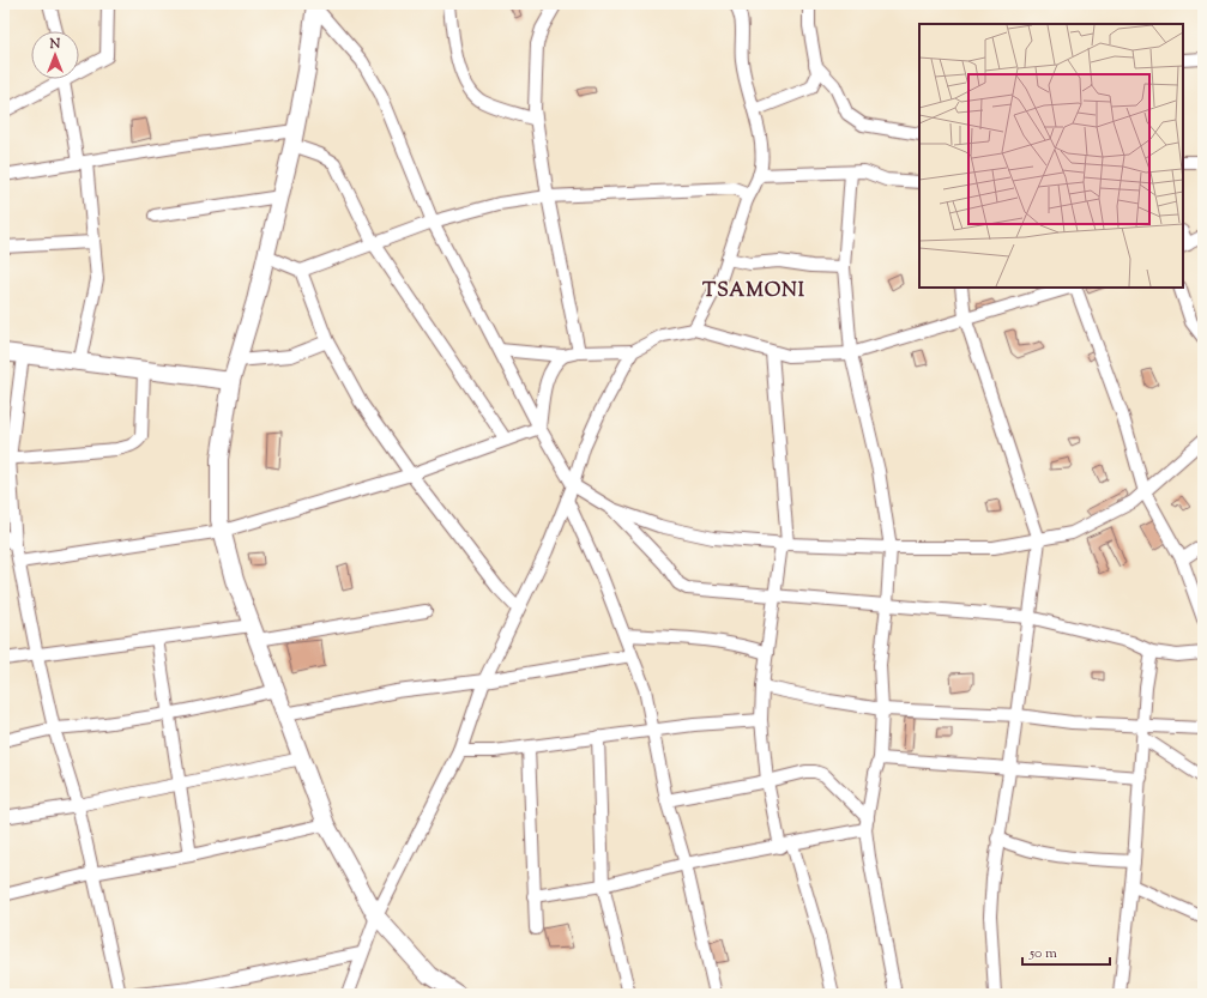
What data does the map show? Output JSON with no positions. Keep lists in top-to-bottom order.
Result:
{
  "districts": ["TSAMONI"],
  "scale_bar": "50 m",
  "north": "top"
}
